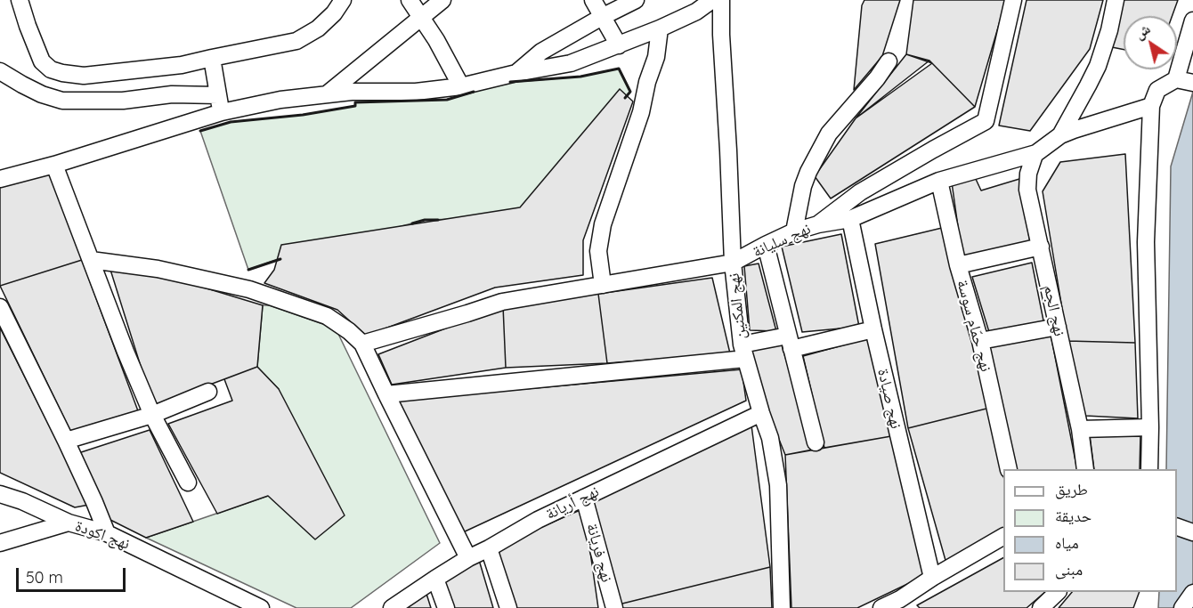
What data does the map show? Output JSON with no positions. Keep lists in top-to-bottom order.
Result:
{
  "streets": {
    "street": [
      "نهج سليانة",
      "نهج المكنين",
      "نهج الجم",
      "نهج حمّام سوسة",
      "نهج صيادة",
      "نهج أريانة",
      "نهج اكودة",
      "نهج فريانة"
    ]
  },
  "crossings": [
    ["نهج سليانة", "نهج المكنين"],
    ["نهج سليانة", "نهج الجم"],
    ["نهج سليانة", "نهج حمّام سوسة"],
    ["نهج سليانة", "نهج صيادة"],
    ["نهج المكنين", "نهج أريانة"],
    ["نهج أريانة", "نهج فريانة"]
  ],
  "legend": [
    "طريق",
    "حديقة",
    "مياه",
    "مبنى"
  ],
  "scale_bar": "50 m",
  "north": "top left"
}
